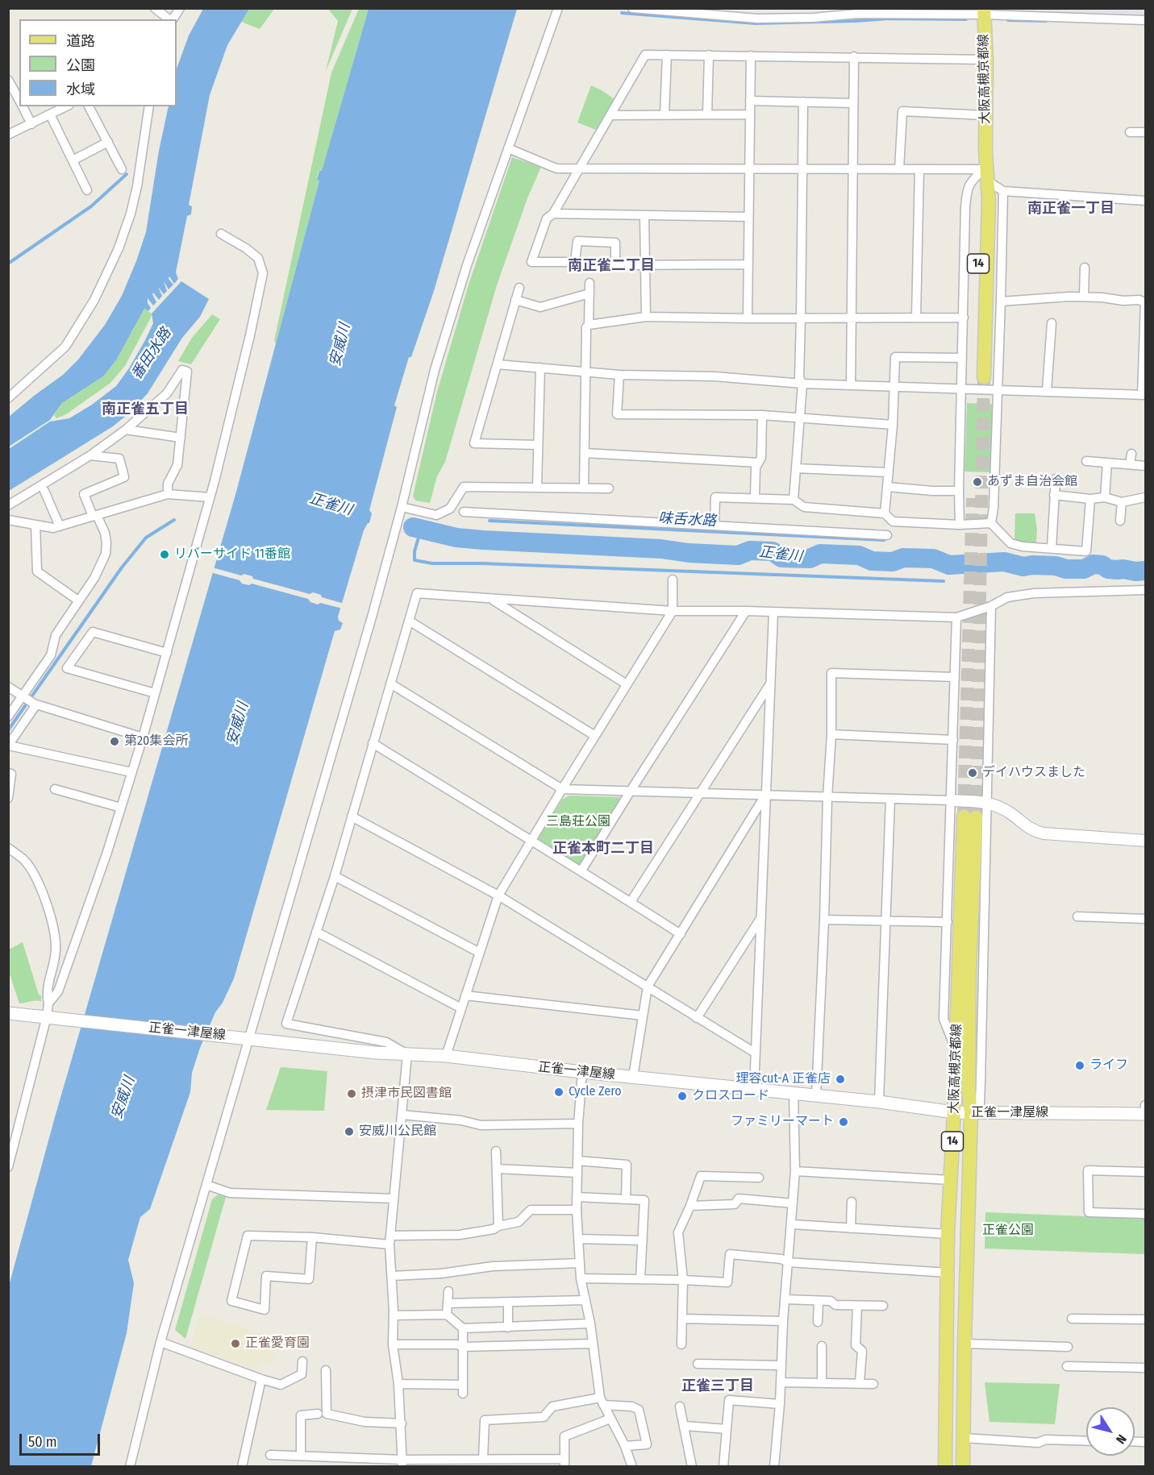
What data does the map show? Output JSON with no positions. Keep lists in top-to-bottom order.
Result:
{
  "streets": {
    "main road": ["大阪高槻京都線", "14", "正雀一津屋線"]
  },
  "crossings": [
    ["大阪高槻京都線", "正雀一津屋線"]
  ],
  "districts": [
    "南正雀一丁目",
    "南正雀二丁目",
    "南正雀五丁目",
    "正雀本町二丁目",
    "正雀三丁目"
  ],
  "water": [
    "安威川",
    "番田水路",
    "正雀川",
    "味舌水路"
  ],
  "parks": ["三島荘公園", "正雀公園"],
  "places": [
    "あずま自治会館",
    "リバーサイド 11番館",
    "第20集会所",
    "デイハウスました",
    "ライフ",
    "理容cut-A 正雀店",
    "Cycle Zero",
    "摂津市民図書館",
    "クロスロード",
    "ファミリーマート",
    "安威川公民館",
    "正雀愛育園"
  ],
  "legend": ["道路", "公園", "水域"],
  "scale_bar": "50 m",
  "north": "bottom right"
}
